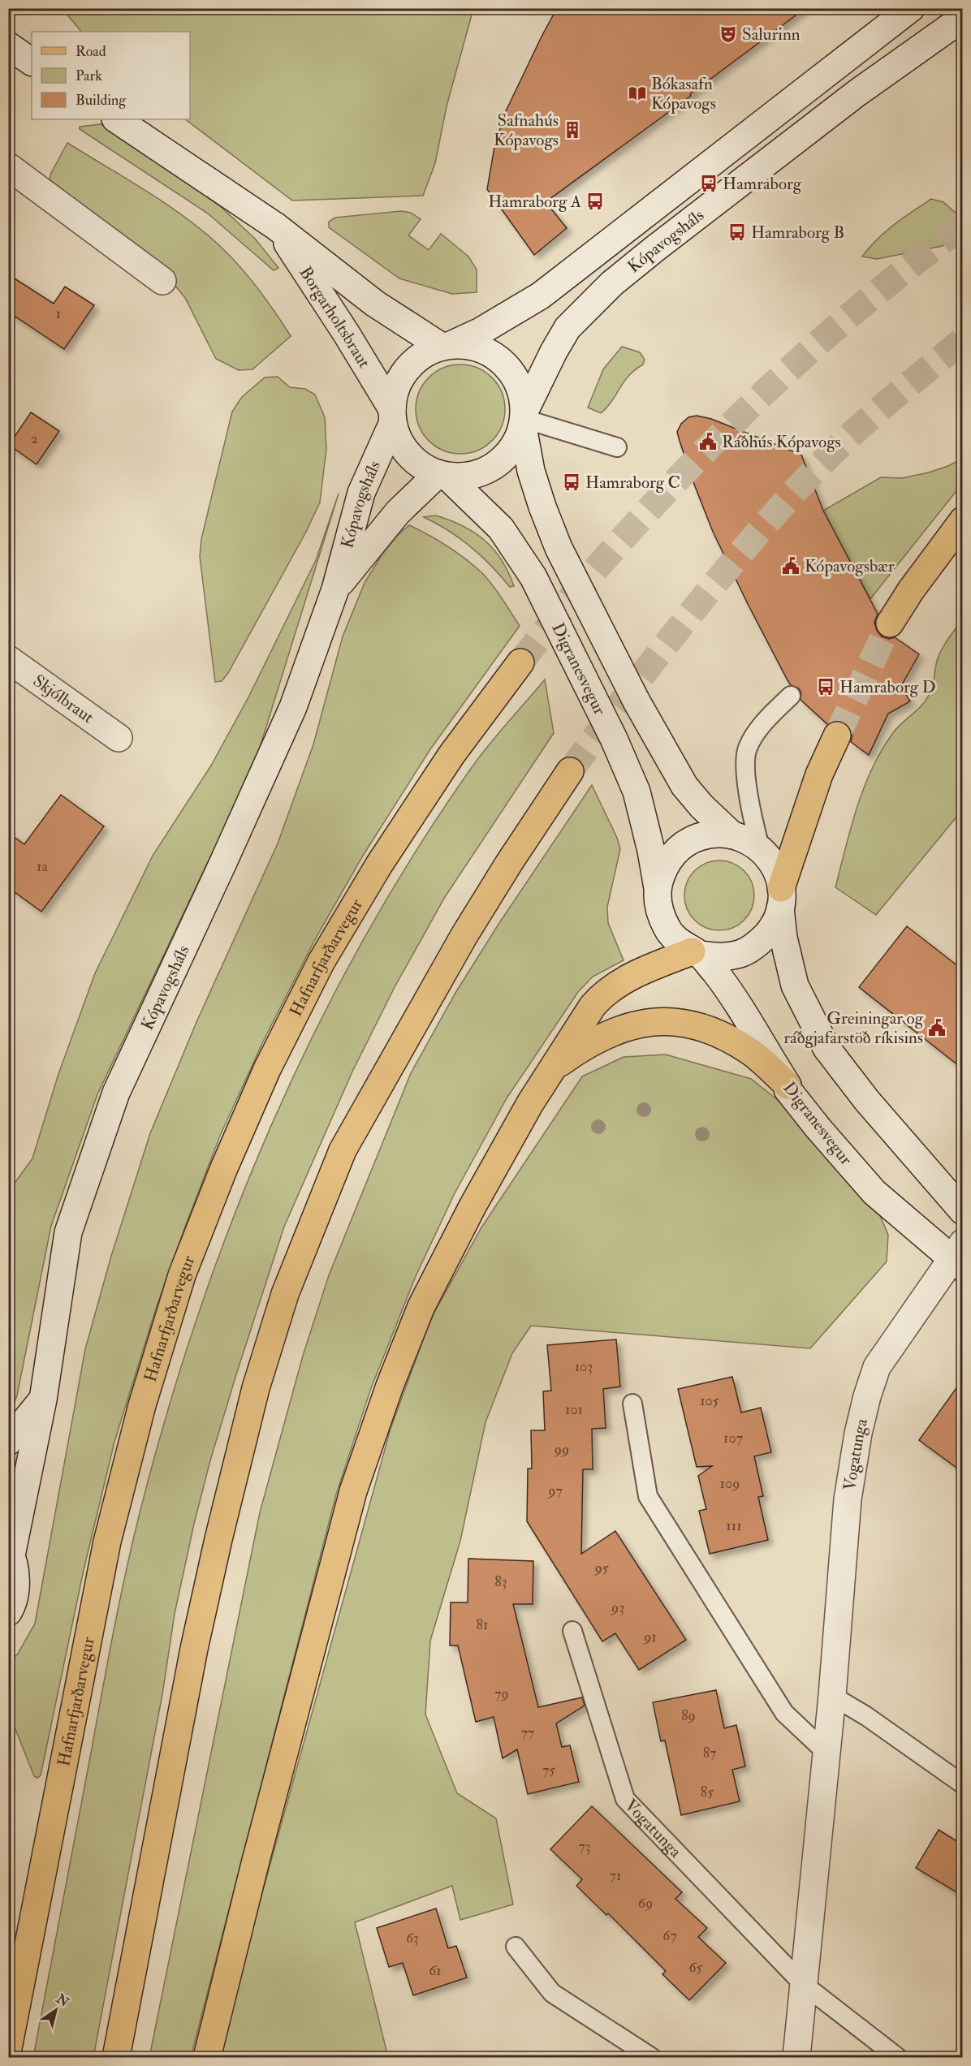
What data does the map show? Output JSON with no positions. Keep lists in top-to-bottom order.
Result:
{
  "streets": {
    "main road": ["Hafnarfjarðarvegur"],
    "street": [
      "Kópavogsháls",
      "Borgarholtsbraut",
      "Digranesvegur",
      "Skjólbraut",
      "Vogatunga"
    ]
  },
  "crossings": [
    ["Kópavogsháls", "Borgarholtsbraut"],
    ["Kópavogsháls", "Digranesvegur"],
    ["Borgarholtsbraut", "Digranesvegur"],
    ["Digranesvegur", "Vogatunga"]
  ],
  "places": {
    "theatre": ["Salurinn"],
    "library": ["Bókasafn Kópavogs"],
    "building": ["Safnahús Kópavogs"],
    "bus stop": [
      "Hamraborg",
      "Hamraborg A",
      "Hamraborg B",
      "Hamraborg C",
      "Hamraborg D"
    ],
    "public building": ["Ráðhús Kópavogs", "Kópavogsbær", "Greiningar og ráðgjafarstöð ríkisins"]
  },
  "house_numbers": [
    "1",
    "2",
    "1a",
    "103",
    "105",
    "101",
    "107",
    "99",
    "109",
    "97",
    "111",
    "95",
    "83",
    "93",
    "81",
    "91",
    "79",
    "89",
    "77",
    "87",
    "75",
    "85",
    "73",
    "71",
    "69",
    "67",
    "63",
    "65",
    "61"
  ],
  "legend": ["Road", "Park", "Building"],
  "north": "top right"
}
